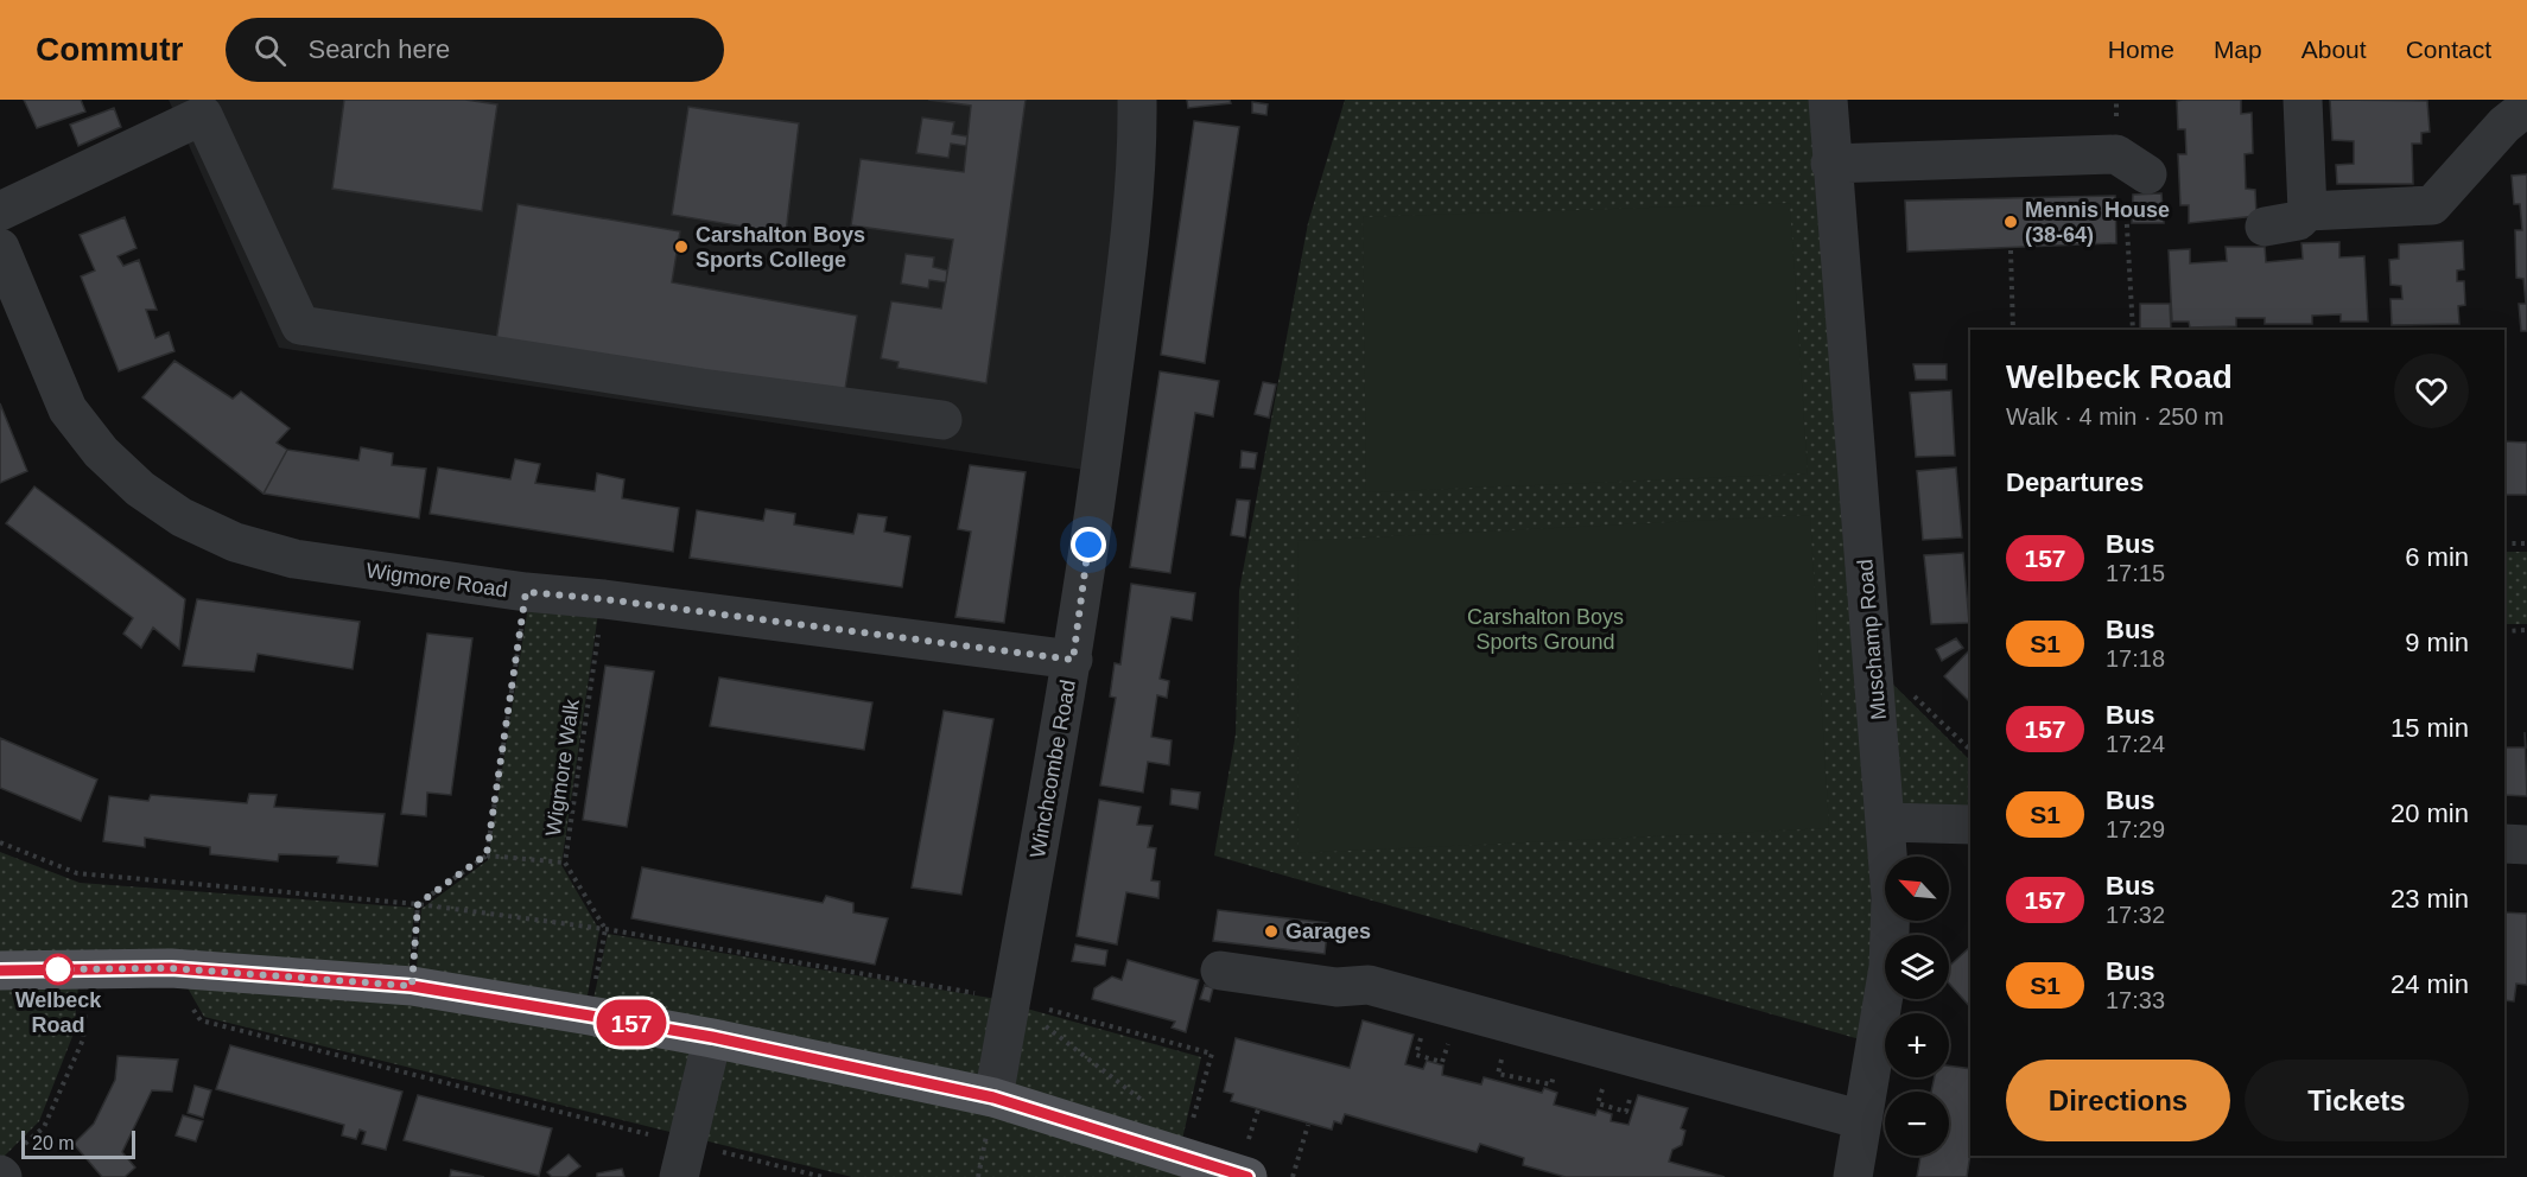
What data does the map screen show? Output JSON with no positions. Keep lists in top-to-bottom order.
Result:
{
  "streets": {
    "street": ["Wigmore Road", "Muschamp Road", "Winchcombe Road"],
    "path": ["Wigmore Walk"]
  },
  "crossings": [
    ["Wigmore Road", "Wigmore Walk"],
    ["Wigmore Road", "Winchcombe Road"]
  ],
  "parks": ["Carshalton Boys Sports Ground"],
  "places": [
    "Mennis House (38-64)",
    "Carshalton Boys Sports College",
    "Garages",
    "Welbeck Road"
  ],
  "lines": ["bus line 157"],
  "scale_bar": "20 m",
  "north": "top left",
  "page": {
    "header": "Commutr",
    "search": "Search here",
    "nav": [
      "Home",
      "Map",
      "About",
      "Contact"
    ],
    "on_map": "157",
    "heading": [
      ["Welbeck Road", "Walk · 4 min · 250 m"],
      "Departures"
    ],
    "list": [
      {
        "mark": "157",
        "name": "Bus",
        "note": "17:15",
        "value": "6 min"
      },
      {
        "mark": "S1",
        "name": "Bus",
        "note": "17:18",
        "value": "9 min"
      },
      {
        "mark": "157",
        "name": "Bus",
        "note": "17:24",
        "value": "15 min"
      },
      {
        "mark": "S1",
        "name": "Bus",
        "note": "17:29",
        "value": "20 min"
      },
      {
        "mark": "157",
        "name": "Bus",
        "note": "17:32",
        "value": "23 min"
      },
      {
        "mark": "S1",
        "name": "Bus",
        "note": "17:33",
        "value": "24 min"
      }
    ],
    "map_buttons": ["+", "−"],
    "buttons": ["Directions", "Tickets"],
    "scale": "20 m"
  }
}
